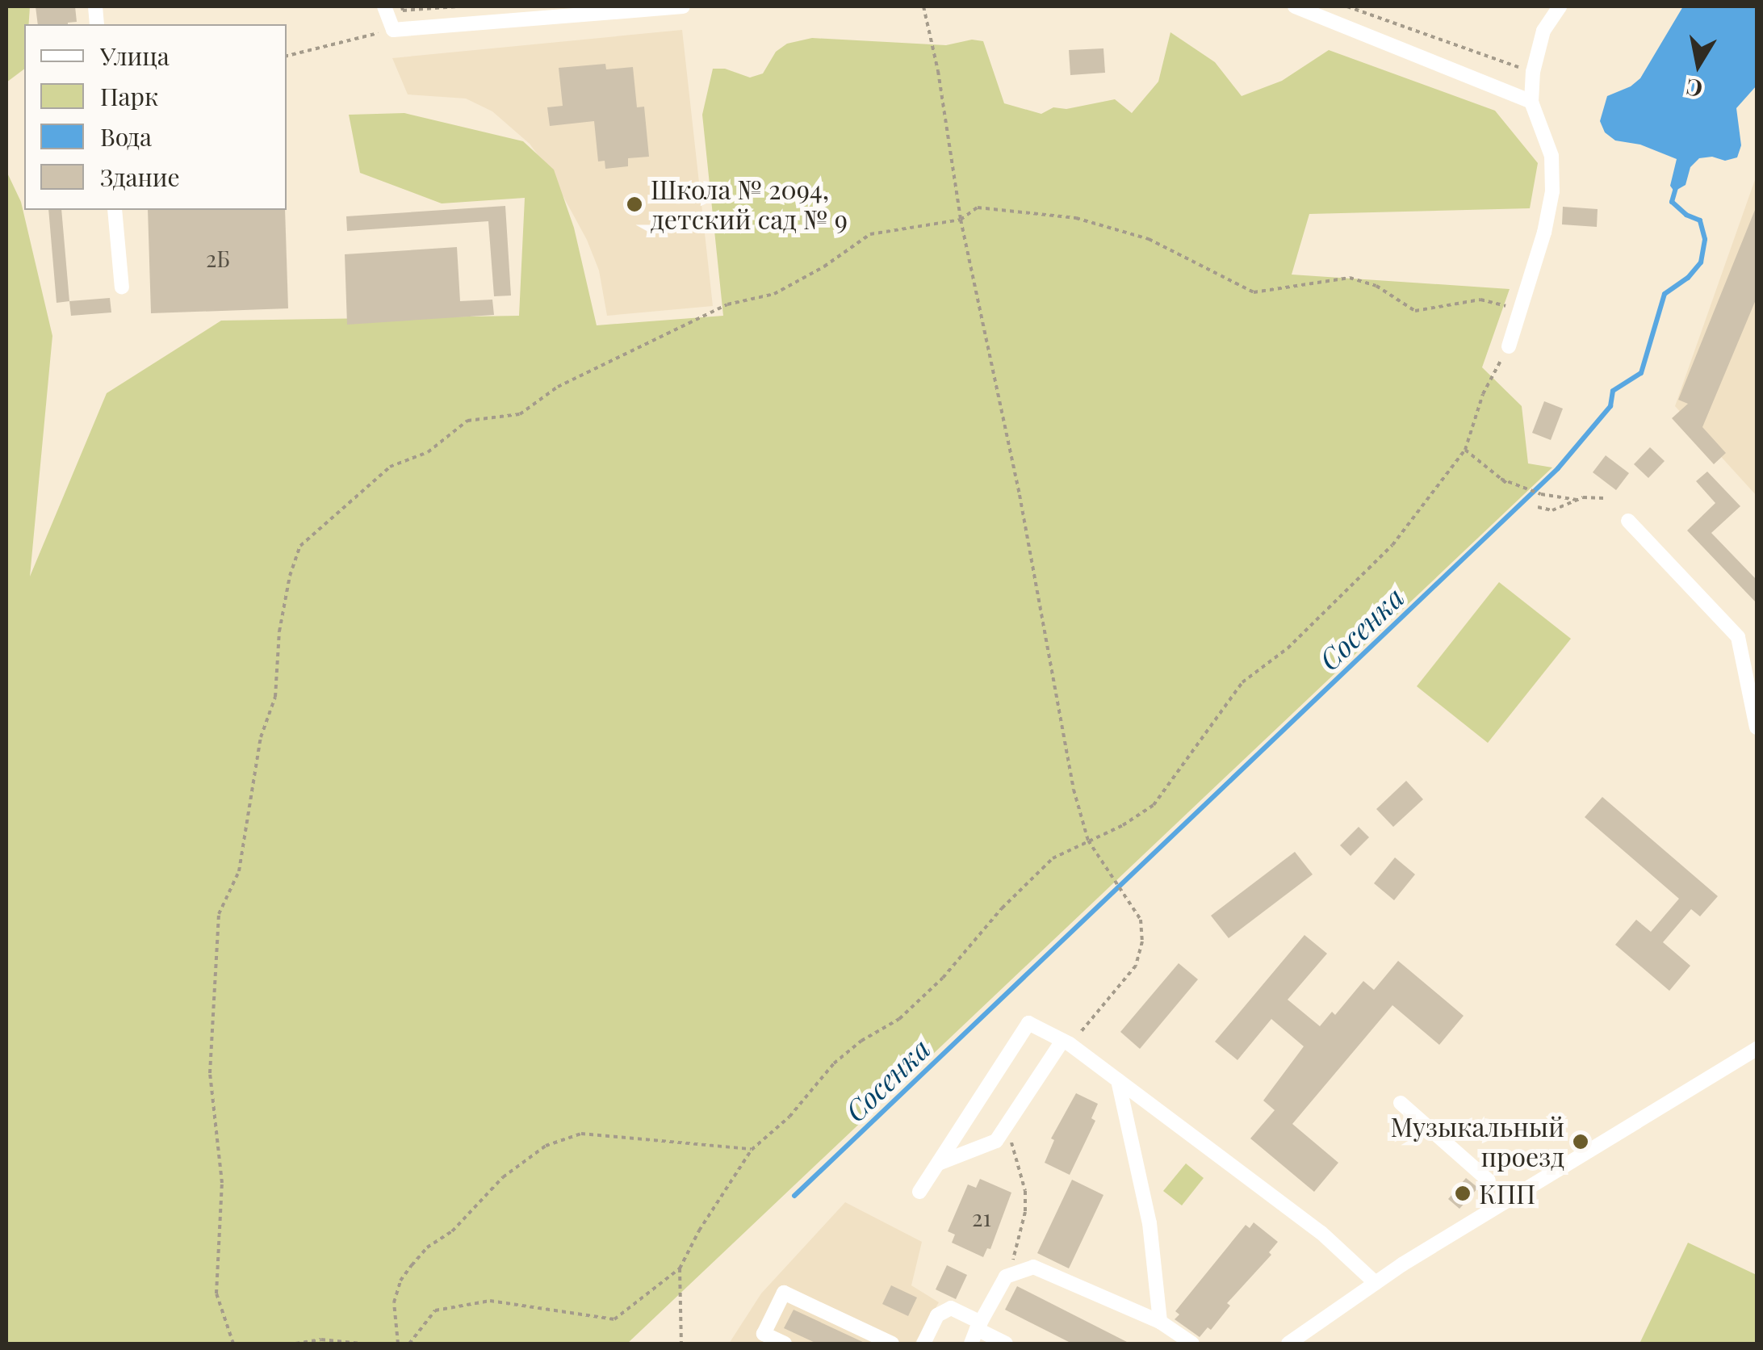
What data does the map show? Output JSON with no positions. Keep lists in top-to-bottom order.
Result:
{
  "water": ["Сосенка"],
  "places": ["Школа № 2094, детский сад № 9", "Музыкальный проезд", "КПП"],
  "house_numbers": ["2Б", "21"],
  "legend": [
    "Улица",
    "Парк",
    "Вода",
    "Здание"
  ],
  "north": "bottom"
}
